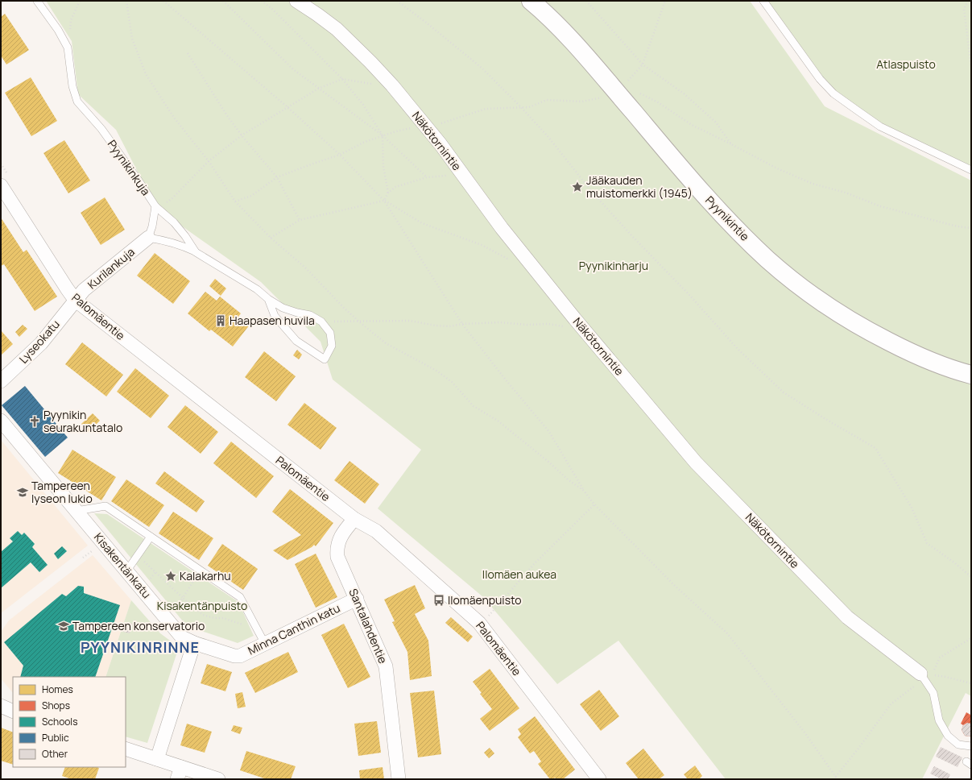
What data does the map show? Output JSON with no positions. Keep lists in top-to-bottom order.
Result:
{
  "streets": {
    "street": [
      "Näkötornintie",
      "Pyynikintie",
      "Kurilankuja",
      "Palomäentie",
      "Lyseokatu",
      "Kisakentänkatu",
      "Santalahdentie",
      "Minna Canthin katu"
    ],
    "lane": ["Pyynikinkuja"]
  },
  "crossings": [
    ["Kurilankuja", "Palomäentie"],
    ["Kurilankuja", "Lyseokatu"],
    ["Palomäentie", "Lyseokatu"],
    ["Palomäentie", "Santalahdentie"],
    ["Kisakentänkatu", "Minna Canthin katu"],
    ["Santalahdentie", "Minna Canthin katu"]
  ],
  "districts": ["PYYNIKINRINNE"],
  "parks": [
    "Atlaspuisto",
    "Pyynikinharju",
    "Ilomäen aukea",
    "Kisakentänpuisto"
  ],
  "places": {
    "place": ["Jääkauden muistomerkki (1945)", "Kalakarhu"],
    "building": ["Haapasen huvila"],
    "church": ["Pyynikin seurakuntatalo"],
    "school or university": ["Tampereen lyseon lukio", "Tampereen konservatorio"],
    "bus stop": ["Ilomäenpuisto"]
  },
  "legend": [
    "Homes",
    "Shops",
    "Schools",
    "Public",
    "Other"
  ]
}
